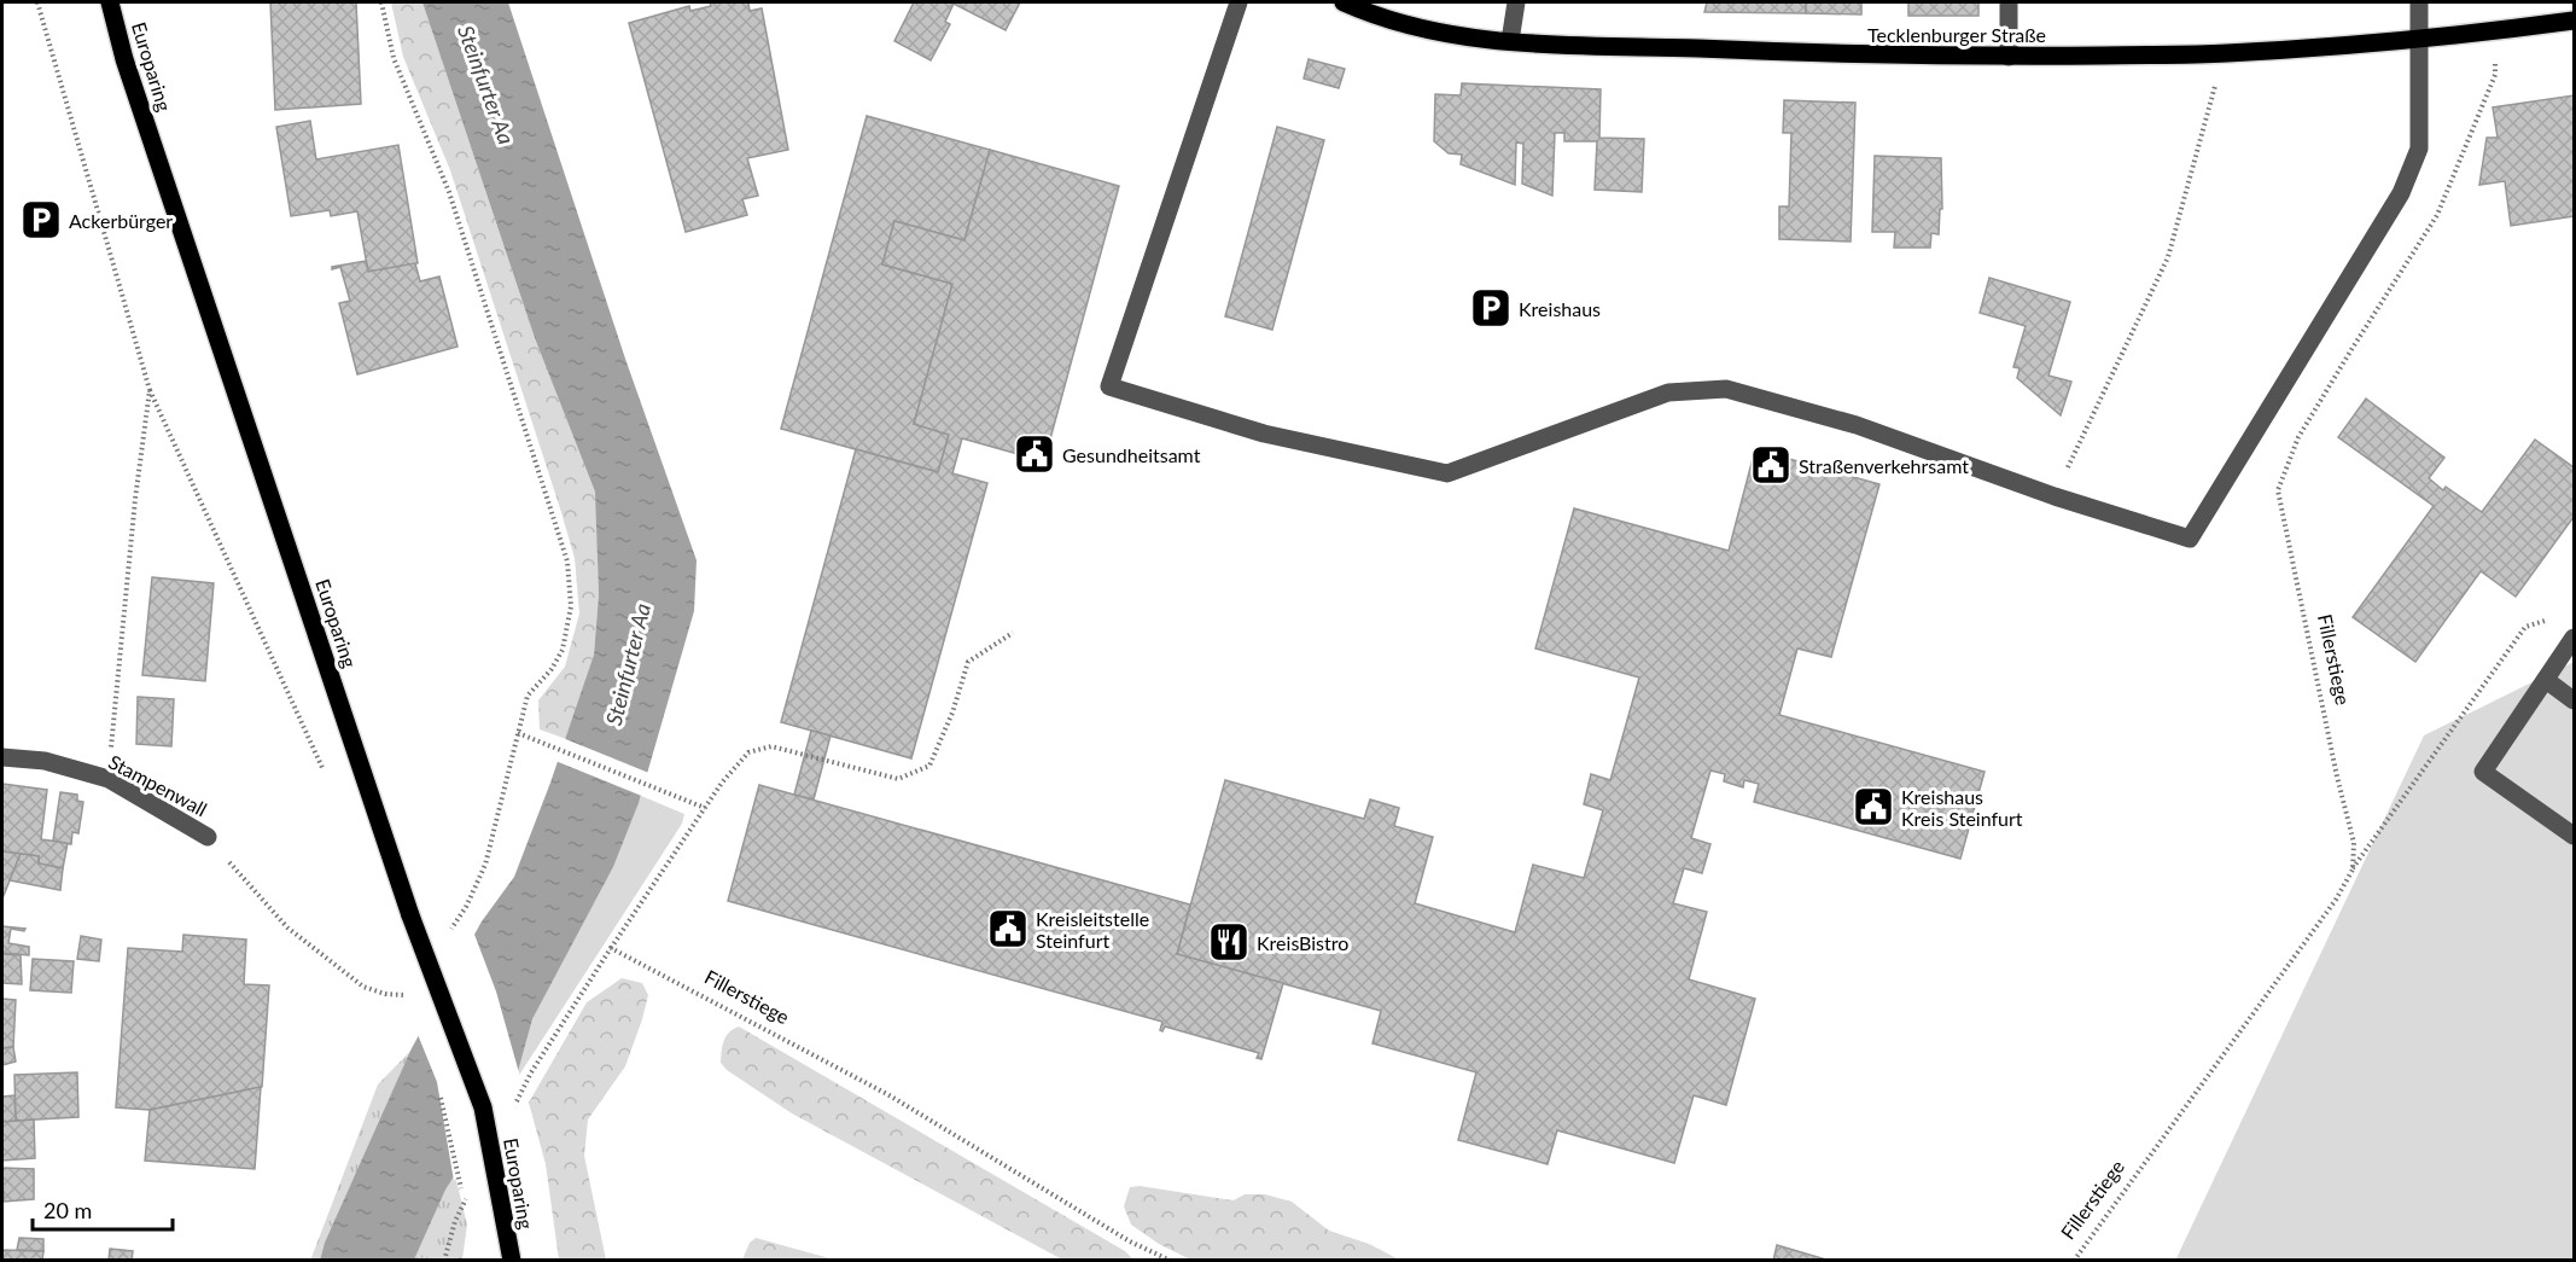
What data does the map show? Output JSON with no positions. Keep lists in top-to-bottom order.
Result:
{
  "streets": {
    "main road": ["Tecklenburger Straße", "Europaring"],
    "street": ["Stampenwall"],
    "path": ["Fillerstiege"]
  },
  "crossings": [
    ["Tecklenburger Straße", "Fillerstiege"]
  ],
  "water": ["Steinfurter Aa"],
  "places": {
    "parking": ["Ackerbürger", "Kreishaus"],
    "public building": [
      "Gesundheitsamt",
      "Straßenverkehrsamt",
      "Kreishaus Kreis Steinfurt",
      "Kreisleitstelle Steinfurt"
    ],
    "restaurant": ["KreisBistro"]
  },
  "scale_bar": "20 m"
}
